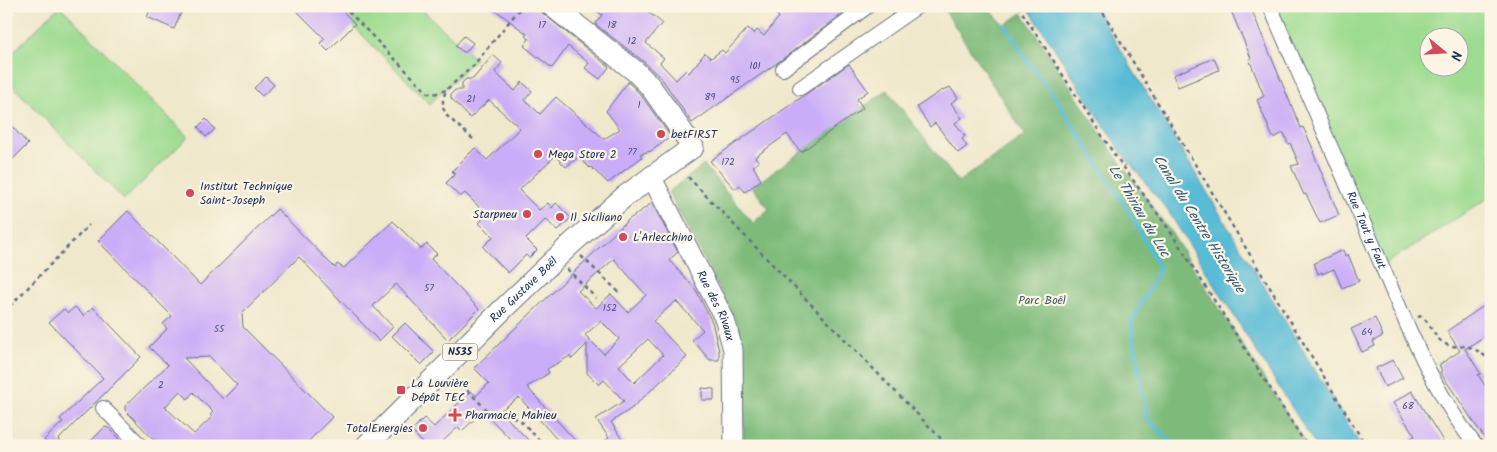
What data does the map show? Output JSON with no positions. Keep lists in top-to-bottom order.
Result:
{
  "streets": {
    "main road": ["Rue Gustave Boël", "N535"],
    "street": ["Rue Tout y Faut", "Rue des Rivaux"]
  },
  "crossings": [
    ["Rue Gustave Boël", "Rue des Rivaux"]
  ],
  "water": ["Le Thiriau du Luc", "Canal du Centre Historique"],
  "parks": ["Parc Boël"],
  "places": {
    "other": [
      "betFIRST",
      "Mega Store 2",
      "Institut Technique Saint-Joseph",
      "Starpneu",
      "Il Siciliano",
      "L'Arlecchino",
      "TotalEnergies"
    ],
    "transit": ["La Louvière Dépôt TEC"],
    "health": ["Pharmacie Mahieu"]
  },
  "house_numbers": [
    "17",
    "18",
    "12",
    "101",
    "95",
    "89",
    "21",
    "1",
    "77",
    "172",
    "57",
    "152",
    "55",
    "64",
    "2",
    "68"
  ],
  "north": "right"
}
